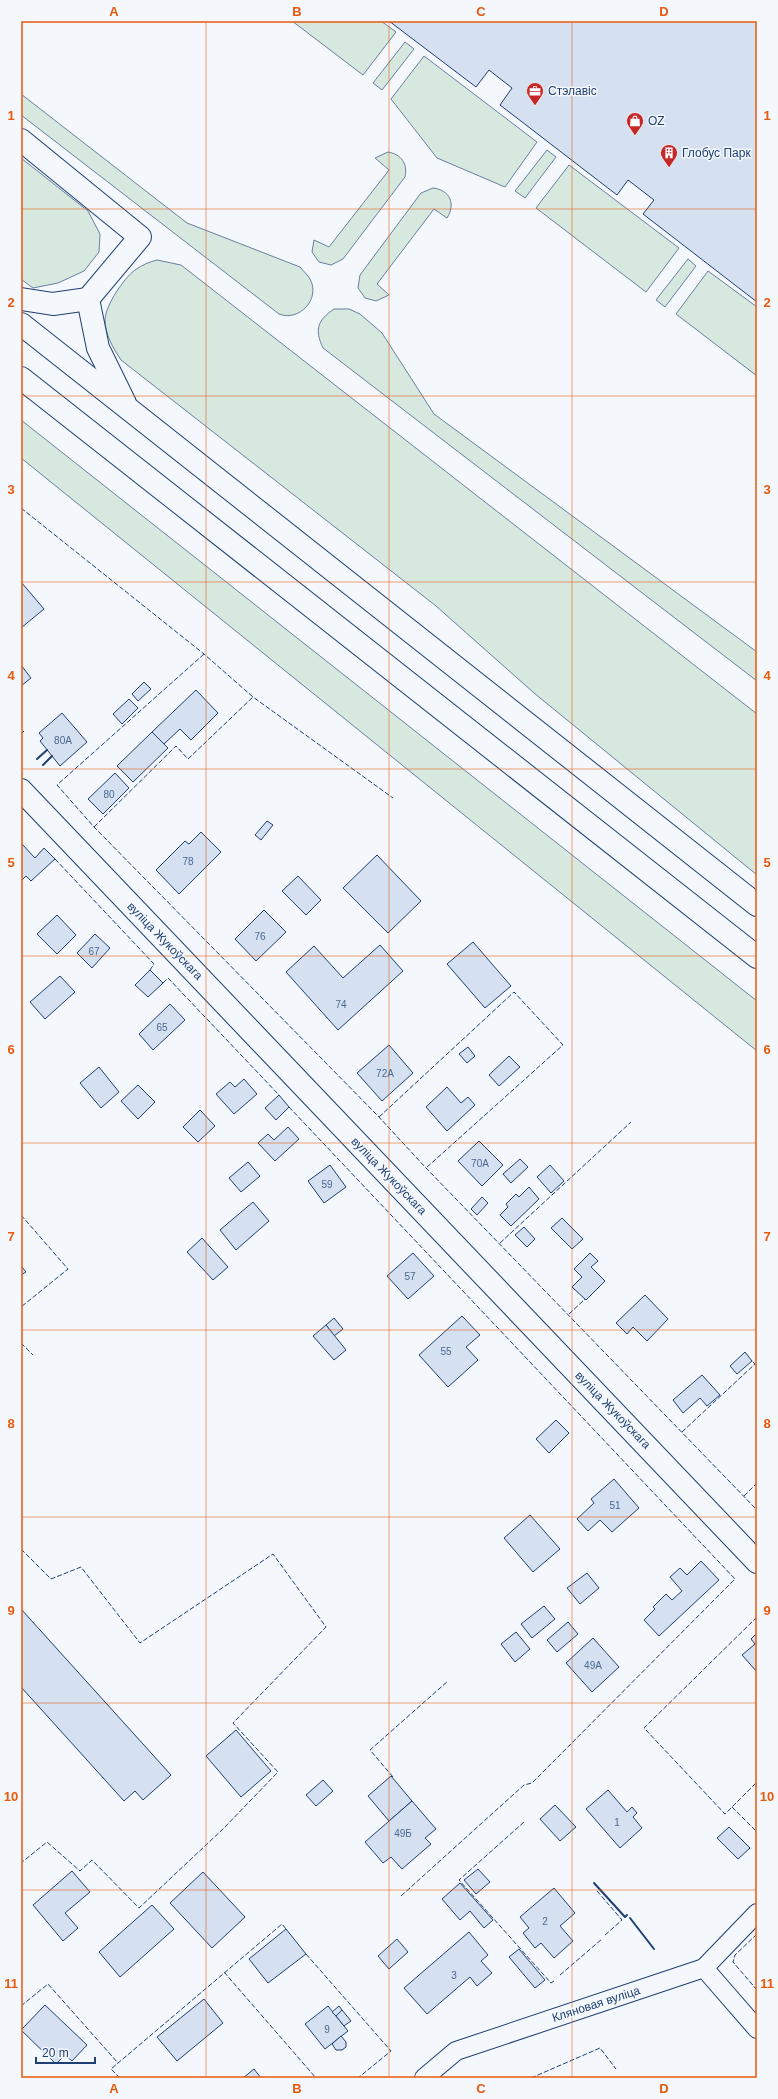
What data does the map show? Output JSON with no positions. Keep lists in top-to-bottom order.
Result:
{
  "streets": {
    "main road": ["вуліца Жукоўскага"],
    "street": ["Кляновая вуліца"]
  },
  "places": {
    "office": ["Стэлавіс"],
    "shop": ["OZ"],
    "building": ["Глобус Парк"]
  },
  "house_numbers": [
    "80А",
    "80",
    "78",
    "76",
    "67",
    "74",
    "65",
    "72А",
    "70А",
    "59",
    "57",
    "55",
    "51",
    "49А",
    "1",
    "49Б",
    "2",
    "3",
    "9"
  ],
  "scale_bar": "20 m",
  "grid": {
    "columns": [
      "A",
      "B",
      "C",
      "D"
    ],
    "rows": [
      "1",
      "2",
      "3",
      "4",
      "5",
      "6",
      "7",
      "8",
      "9",
      "10",
      "11"
    ]
  }
}
